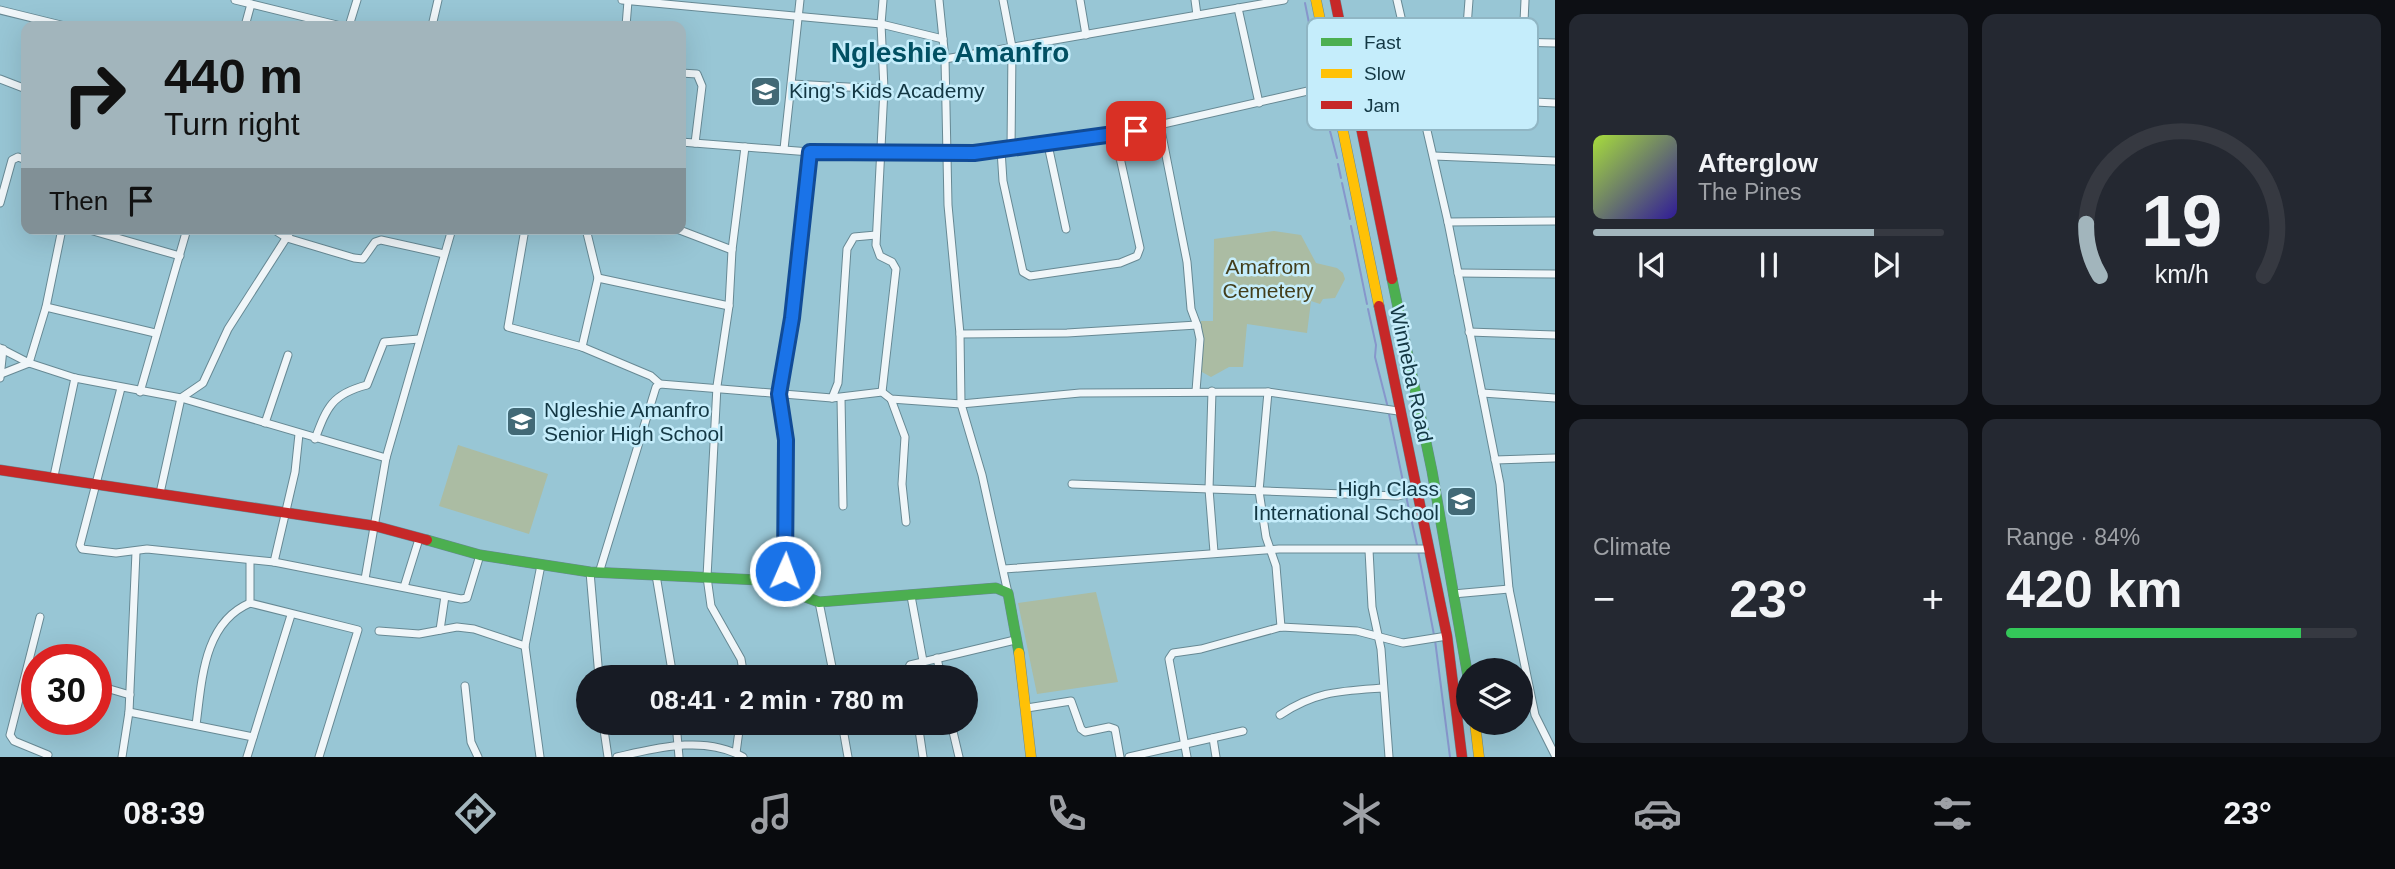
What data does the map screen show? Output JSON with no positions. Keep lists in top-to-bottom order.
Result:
{
  "streets": {
    "main road": ["Winneba Road"]
  },
  "districts": ["Ngleshie Amanfro"],
  "parks": ["Amafrom Cemetery"],
  "places": {
    "school or university": ["King's Kids Academy", "Ngleshie Amanfro Senior High School", "High Class International School"]
  },
  "legend": ["Fast", "Slow", "Jam"],
  "page": {
    "turn": ["440 m", "Turn right"],
    "song": ["Afterglow", "The Pines"],
    "then": "Then",
    "tile": [
      "Climate",
      ["Range · 84%", "420 km"]
    ],
    "heat": ["−", "23°", "+"],
    "limit": "30",
    "trip": "08:41 · 2 min · 780 m",
    "tabs": ["08:39", "23°"],
    "gauge": ["19", "km/h"]
  }
}
